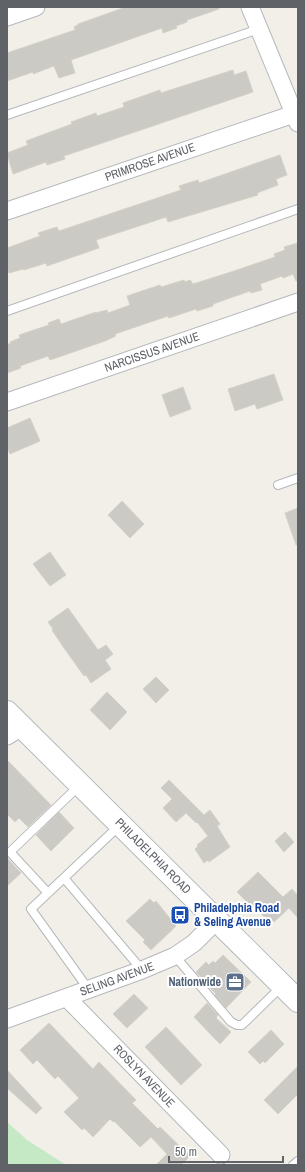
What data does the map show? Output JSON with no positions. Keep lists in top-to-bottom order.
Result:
{
  "streets": {
    "main road": ["PHILADELPHIA ROAD"],
    "street": [
      "PRIMROSE AVENUE",
      "NARCISSUS AVENUE",
      "SELING AVENUE",
      "ROSLYN AVENUE"
    ]
  },
  "crossings": [
    ["PHILADELPHIA ROAD", "SELING AVENUE"],
    ["SELING AVENUE", "ROSLYN AVENUE"]
  ],
  "places": {
    "bus stop": ["Philadelphia Road & Seling Avenue"],
    "office": ["Nationwide"]
  },
  "scale_bar": "50 m"
}
